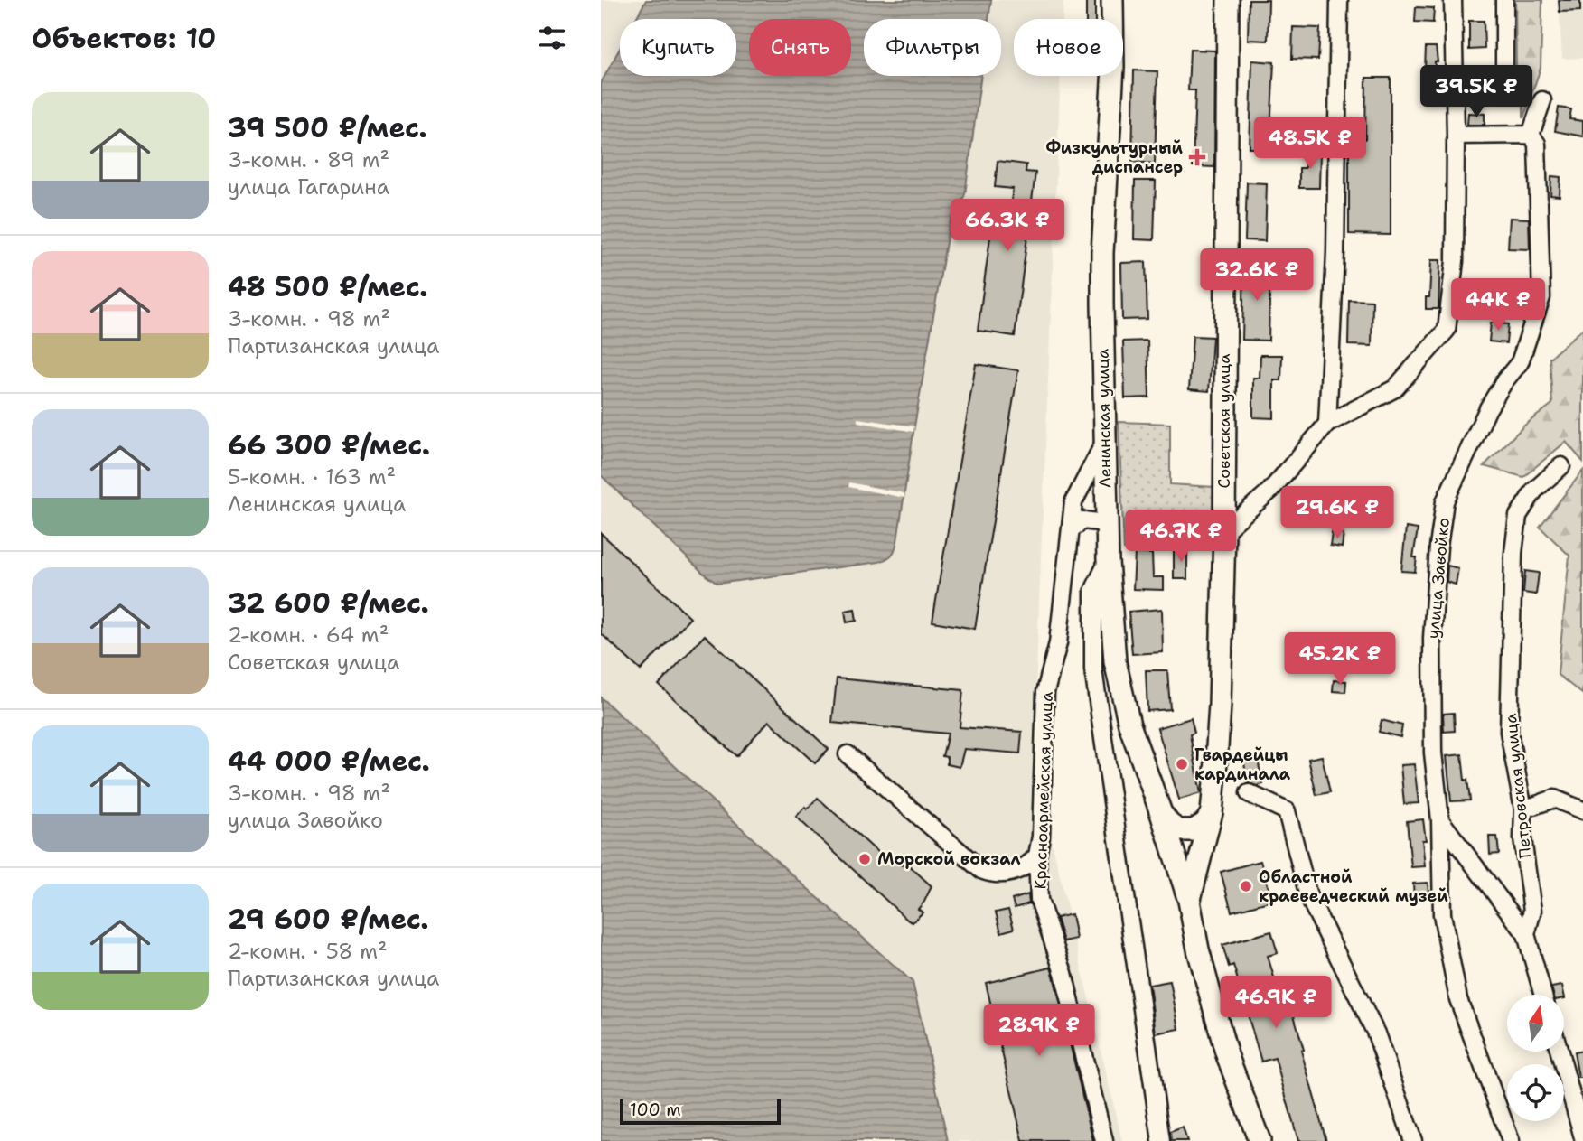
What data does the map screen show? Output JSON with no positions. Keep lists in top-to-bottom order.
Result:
{
  "streets": {
    "main road": ["Ленинская улица", "Советская улица"],
    "street": ["улица Завойко", "Петровская улица", "Красноармейская улица"]
  },
  "crossings": [
    ["Ленинская улица", "Советская улица"],
    ["Ленинская улица", "Красноармейская улица"]
  ],
  "places": {
    "health": ["Физкультурный диспансер"],
    "other": ["Гвардейцы кардинала", "Морской вокзал", "Областной краеведческий музей"]
  },
  "scale_bar": "100 m",
  "north": "top",
  "page": {
    "heading": "Объектов: 10",
    "chip": [
      "Купить",
      "Снять",
      "Фильтры",
      "Новое"
    ],
    "price": [
      "39.5K ₽",
      "48.5K ₽",
      "66.3K ₽",
      "32.6K ₽",
      "44K ₽",
      "29.6K ₽",
      "46.7K ₽",
      "45.2K ₽",
      "46.9K ₽",
      "28.9K ₽"
    ],
    "list": [
      {
        "name": "39 500 ₽/мес.",
        "note": "3-комн. · 89 m² · улица Гагарина"
      },
      {
        "name": "48 500 ₽/мес.",
        "note": "3-комн. · 98 m² · Партизанская улица"
      },
      {
        "name": "66 300 ₽/мес.",
        "note": "5-комн. · 163 m² · Ленинская улица"
      },
      {
        "name": "32 600 ₽/мес.",
        "note": "2-комн. · 64 m² · Советская улица"
      },
      {
        "name": "44 000 ₽/мес.",
        "note": "3-комн. · 98 m² · улица Завойко"
      },
      {
        "name": "29 600 ₽/мес.",
        "note": "2-комн. · 58 m² · Партизанская улица"
      }
    ],
    "scale": "100 m"
  }
}
